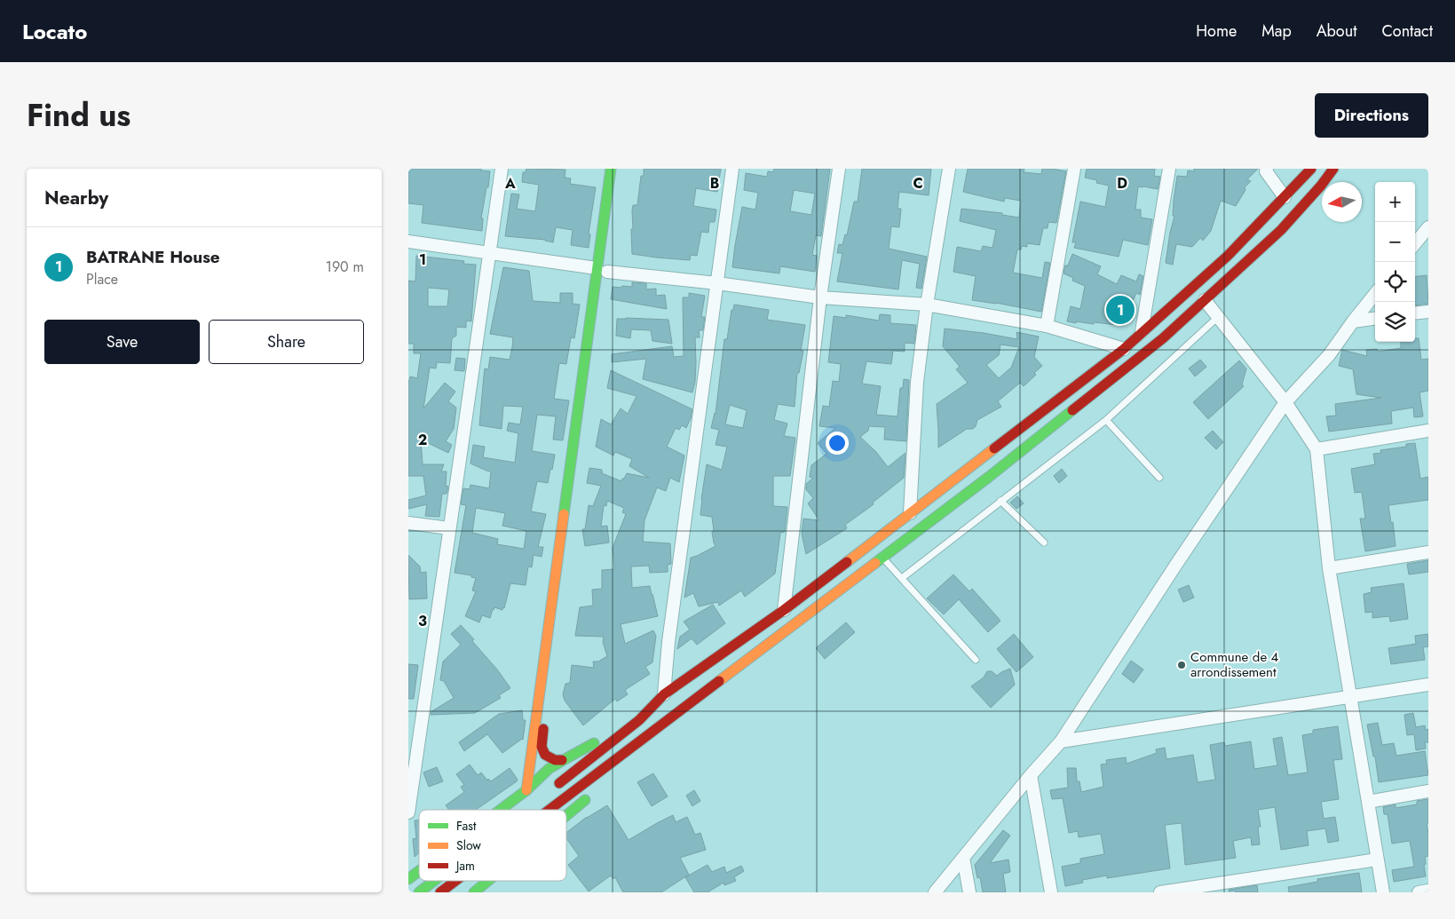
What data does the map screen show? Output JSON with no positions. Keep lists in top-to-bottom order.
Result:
{
  "places": ["Commune de 4 arrondissement"],
  "legend": ["Fast", "Slow", "Jam"],
  "north": "left",
  "page": {
    "header": "Locato",
    "nav": [
      "Home",
      "Map",
      "About",
      "Contact"
    ],
    "title": "Find us",
    "buttons": [
      "Directions",
      ["Save", "Share"]
    ],
    "heading": "Nearby",
    "map_buttons": ["+", "−"],
    "list": [
      {
        "mark": "1",
        "name": "BATRANE House",
        "note": "Place",
        "value": "190 m"
      }
    ],
    "pins": "1"
  },
  "grid": {
    "columns": [
      "A",
      "B",
      "C",
      "D"
    ],
    "rows": ["1", "2", "3"]
  }
}
